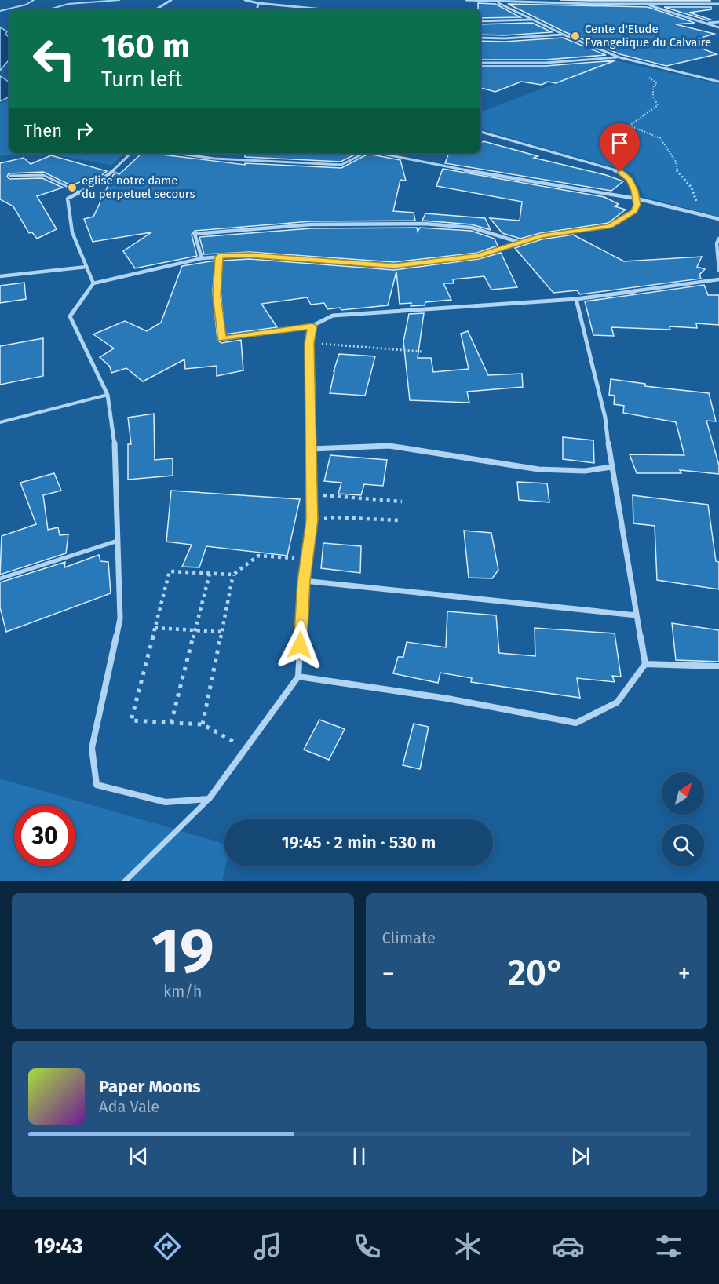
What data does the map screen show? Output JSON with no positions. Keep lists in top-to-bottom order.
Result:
{
  "places": ["Cente d'Etude Evangelique du Calvaire", "eglise notre dame du perpetuel secours"],
  "north": "top right",
  "page": {
    "turn": ["160 m", "Turn left"],
    "then": "Then",
    "limit": "30",
    "trip": "19:45 · 2 min · 530 m",
    "tile": [
      ["19", "km/h"],
      "Climate"
    ],
    "heat": ["−", "20°", "+"],
    "song": ["Paper Moons", "Ada Vale"],
    "tabs": "19:43"
  }
}
